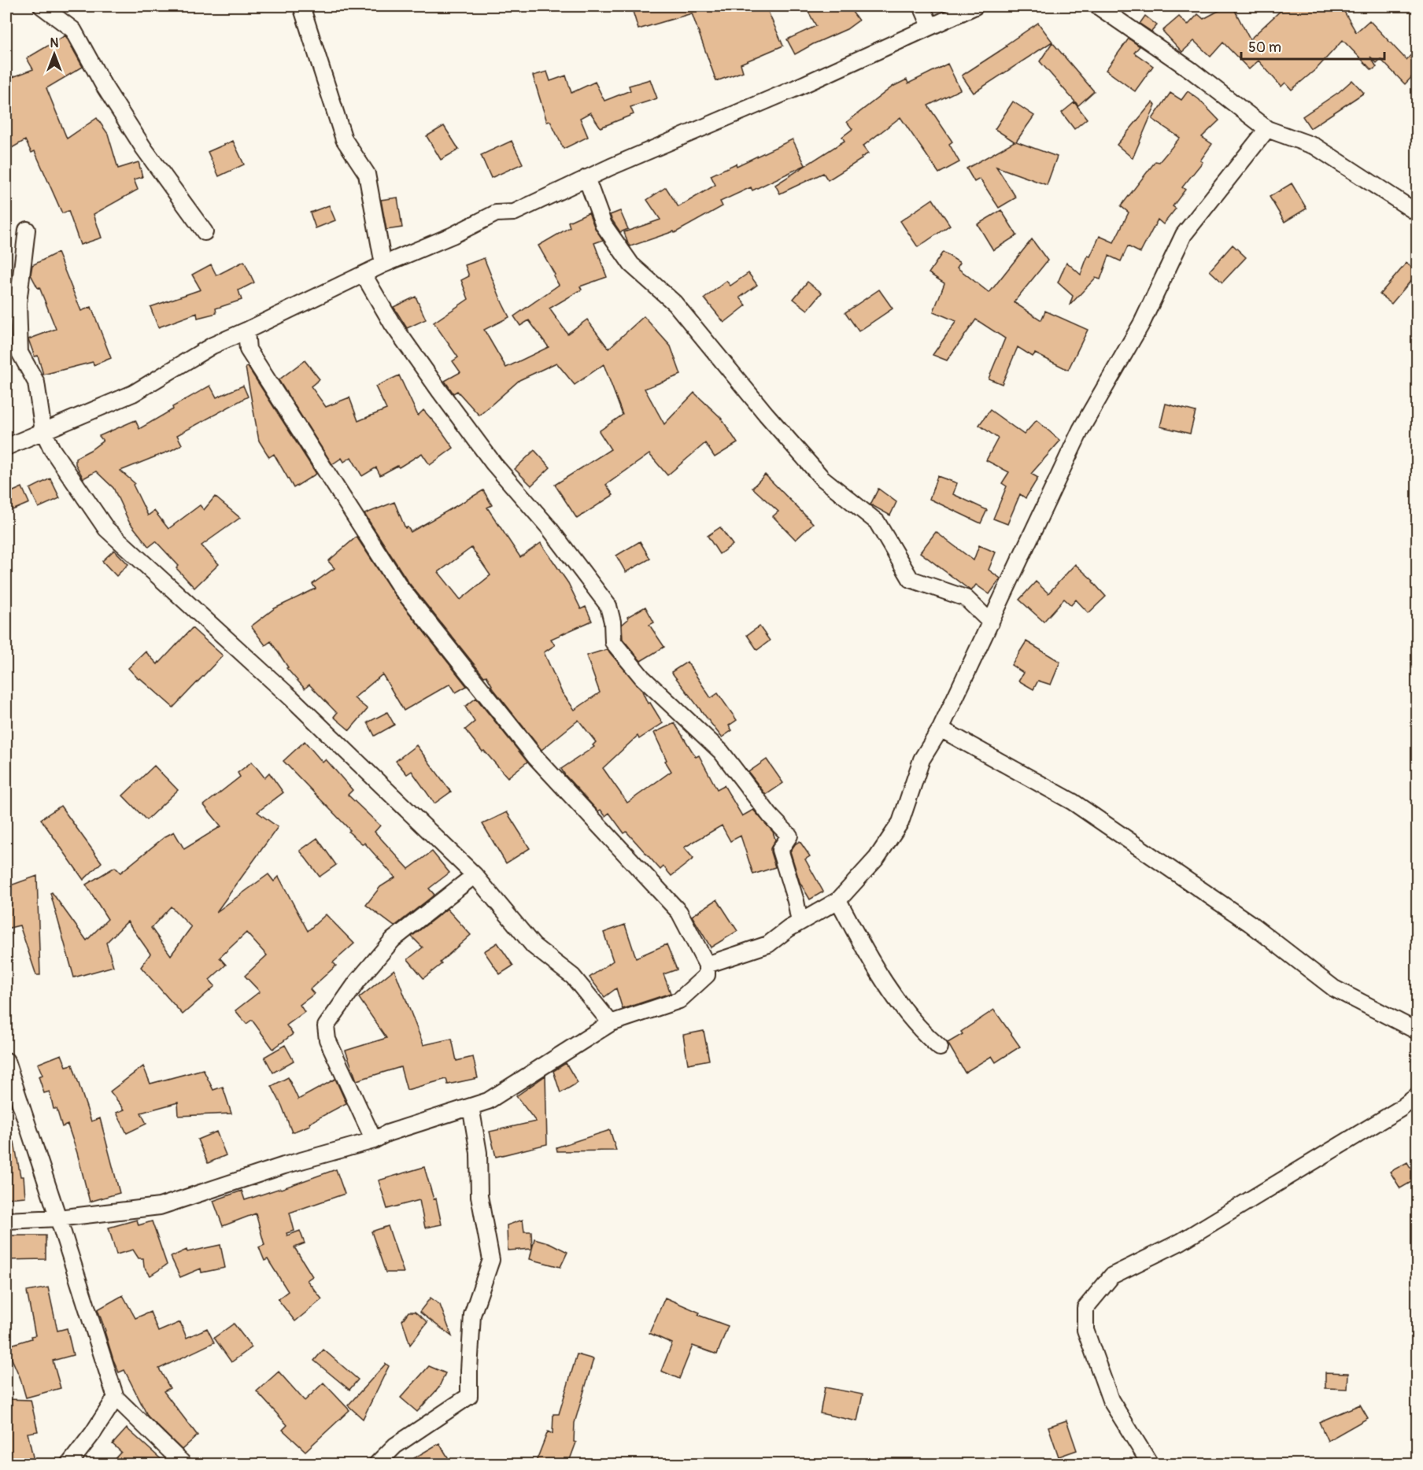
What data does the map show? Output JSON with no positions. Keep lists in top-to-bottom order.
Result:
{
  "scale_bar": "50 m",
  "north": "top"
}
